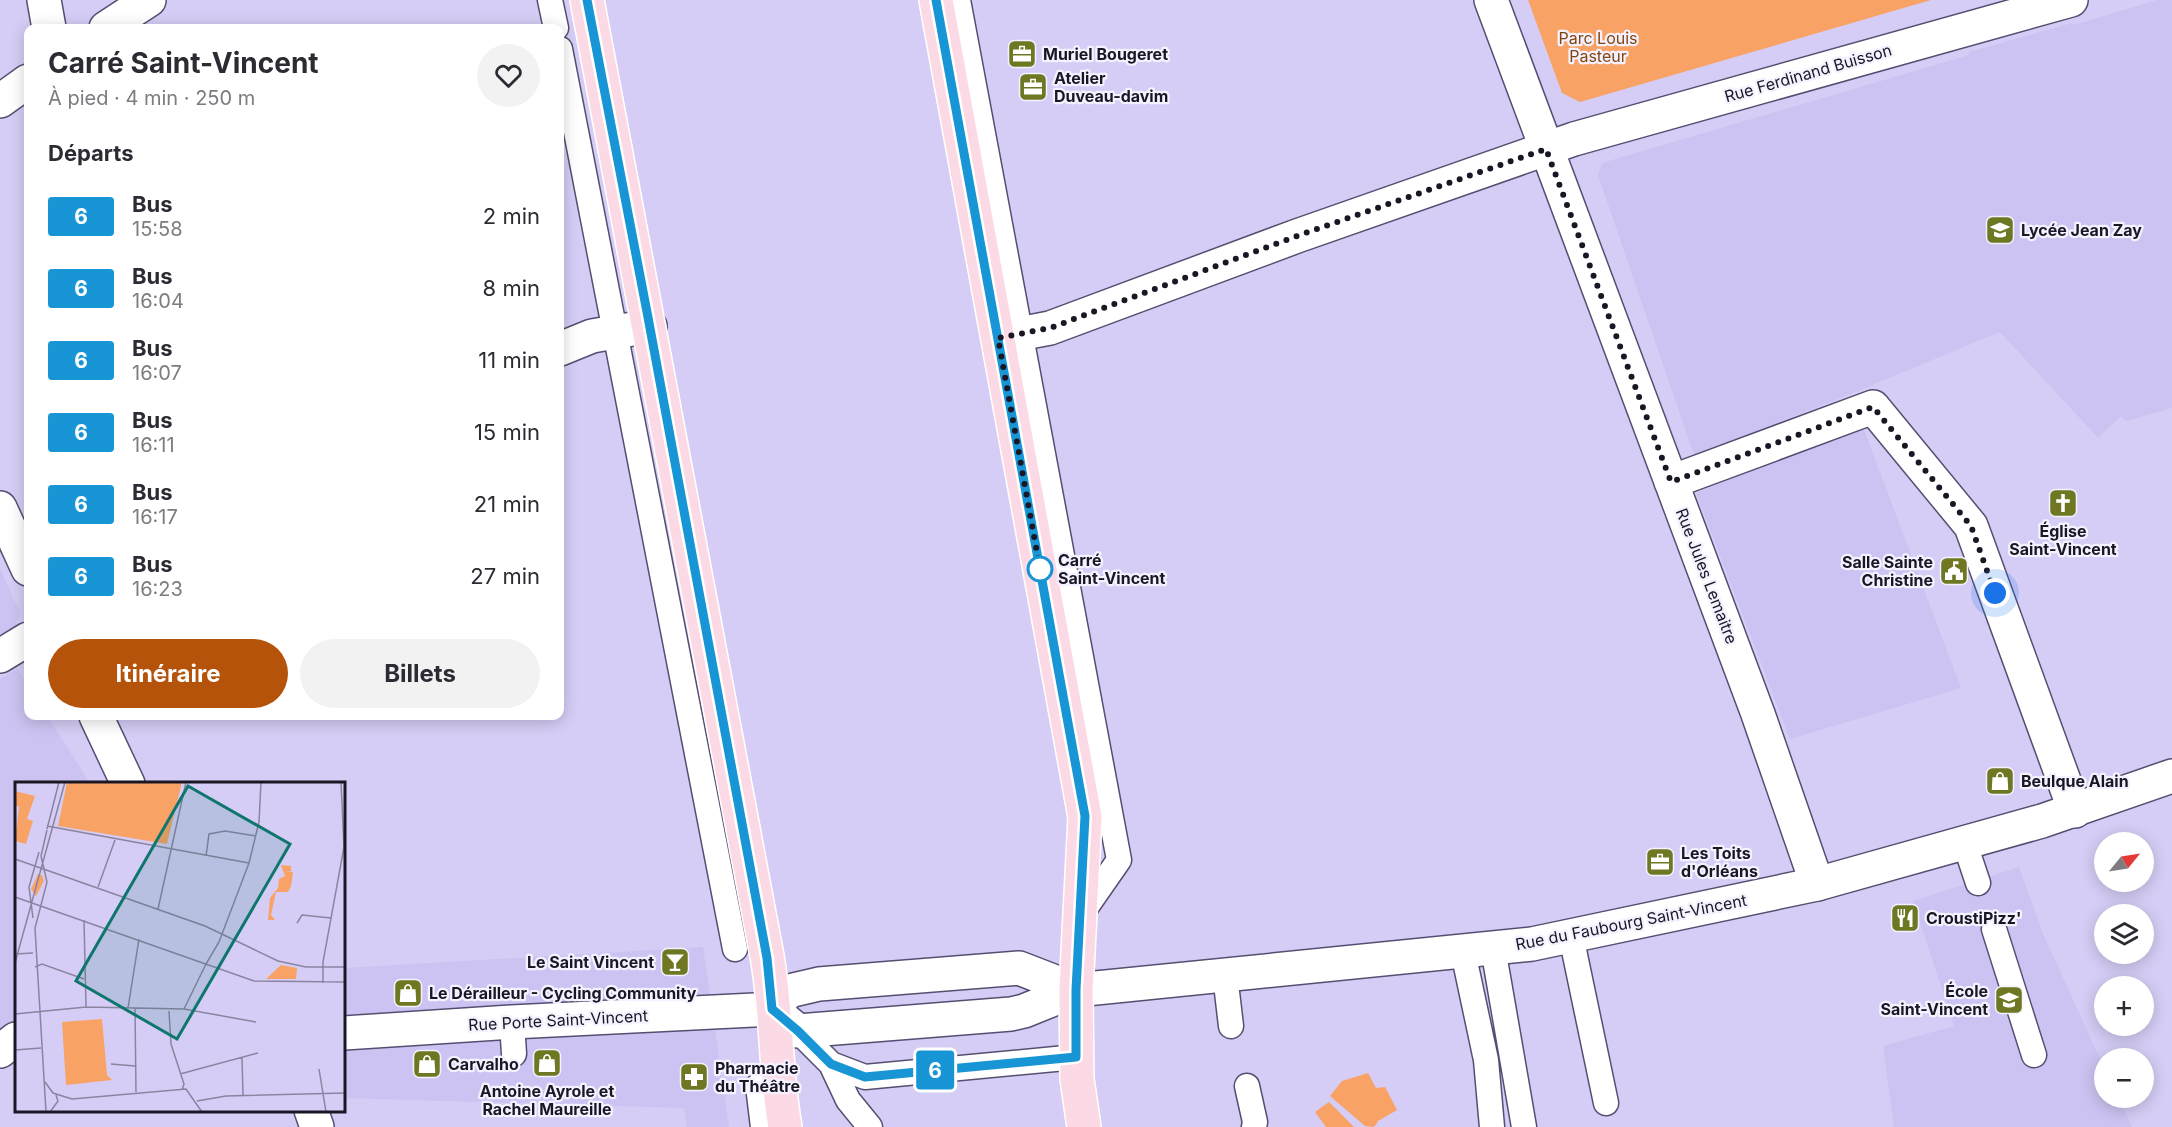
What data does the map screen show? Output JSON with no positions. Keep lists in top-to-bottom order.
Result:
{
  "streets": {
    "street": [
      "Rue Ferdinand Buisson",
      "Rue Jules Lemaitre",
      "Rue du Faubourg Saint-Vincent",
      "Rue Porte Saint-Vincent"
    ]
  },
  "crossings": [
    ["Rue Ferdinand Buisson", "Rue Jules Lemaitre"],
    ["Rue Jules Lemaitre", "Rue du Faubourg Saint-Vincent"],
    ["Rue du Faubourg Saint-Vincent", "Rue Porte Saint-Vincent"]
  ],
  "parks": ["Parc Louis Pasteur"],
  "places": {
    "office": ["Muriel Bougeret", "Atelier Duveau-davim", "Les Toits d'Orléans"],
    "school or university": ["Lycée Jean Zay", "École Saint-Vincent"],
    "church": ["Église Saint-Vincent"],
    "other": ["Carré Saint-Vincent"],
    "public building": ["Salle Sainte Christine"],
    "shop": [
      "Beulque Alain",
      "Le Dérailleur - Cycling Community",
      "Antoine Ayrole et Rachel Maureille",
      "Carvalho"
    ],
    "restaurant": ["CroustiPizz'"],
    "bar": ["Le Saint Vincent"],
    "pharmacy": ["Pharmacie du Théâtre"]
  },
  "lines": ["bus line 6"],
  "north": "top right",
  "page": {
    "on_map": "6",
    "heading": [
      ["Carré Saint-Vincent", "À pied · 4 min · 250 m"],
      "Départs"
    ],
    "list": [
      {
        "mark": "6",
        "name": "Bus",
        "note": "15:58",
        "value": "2 min"
      },
      {
        "mark": "6",
        "name": "Bus",
        "note": "16:04",
        "value": "8 min"
      },
      {
        "mark": "6",
        "name": "Bus",
        "note": "16:07",
        "value": "11 min"
      },
      {
        "mark": "6",
        "name": "Bus",
        "note": "16:11",
        "value": "15 min"
      },
      {
        "mark": "6",
        "name": "Bus",
        "note": "16:17",
        "value": "21 min"
      },
      {
        "mark": "6",
        "name": "Bus",
        "note": "16:23",
        "value": "27 min"
      }
    ],
    "buttons": ["Itinéraire", "Billets"],
    "map_buttons": ["+", "−"]
  }
}
